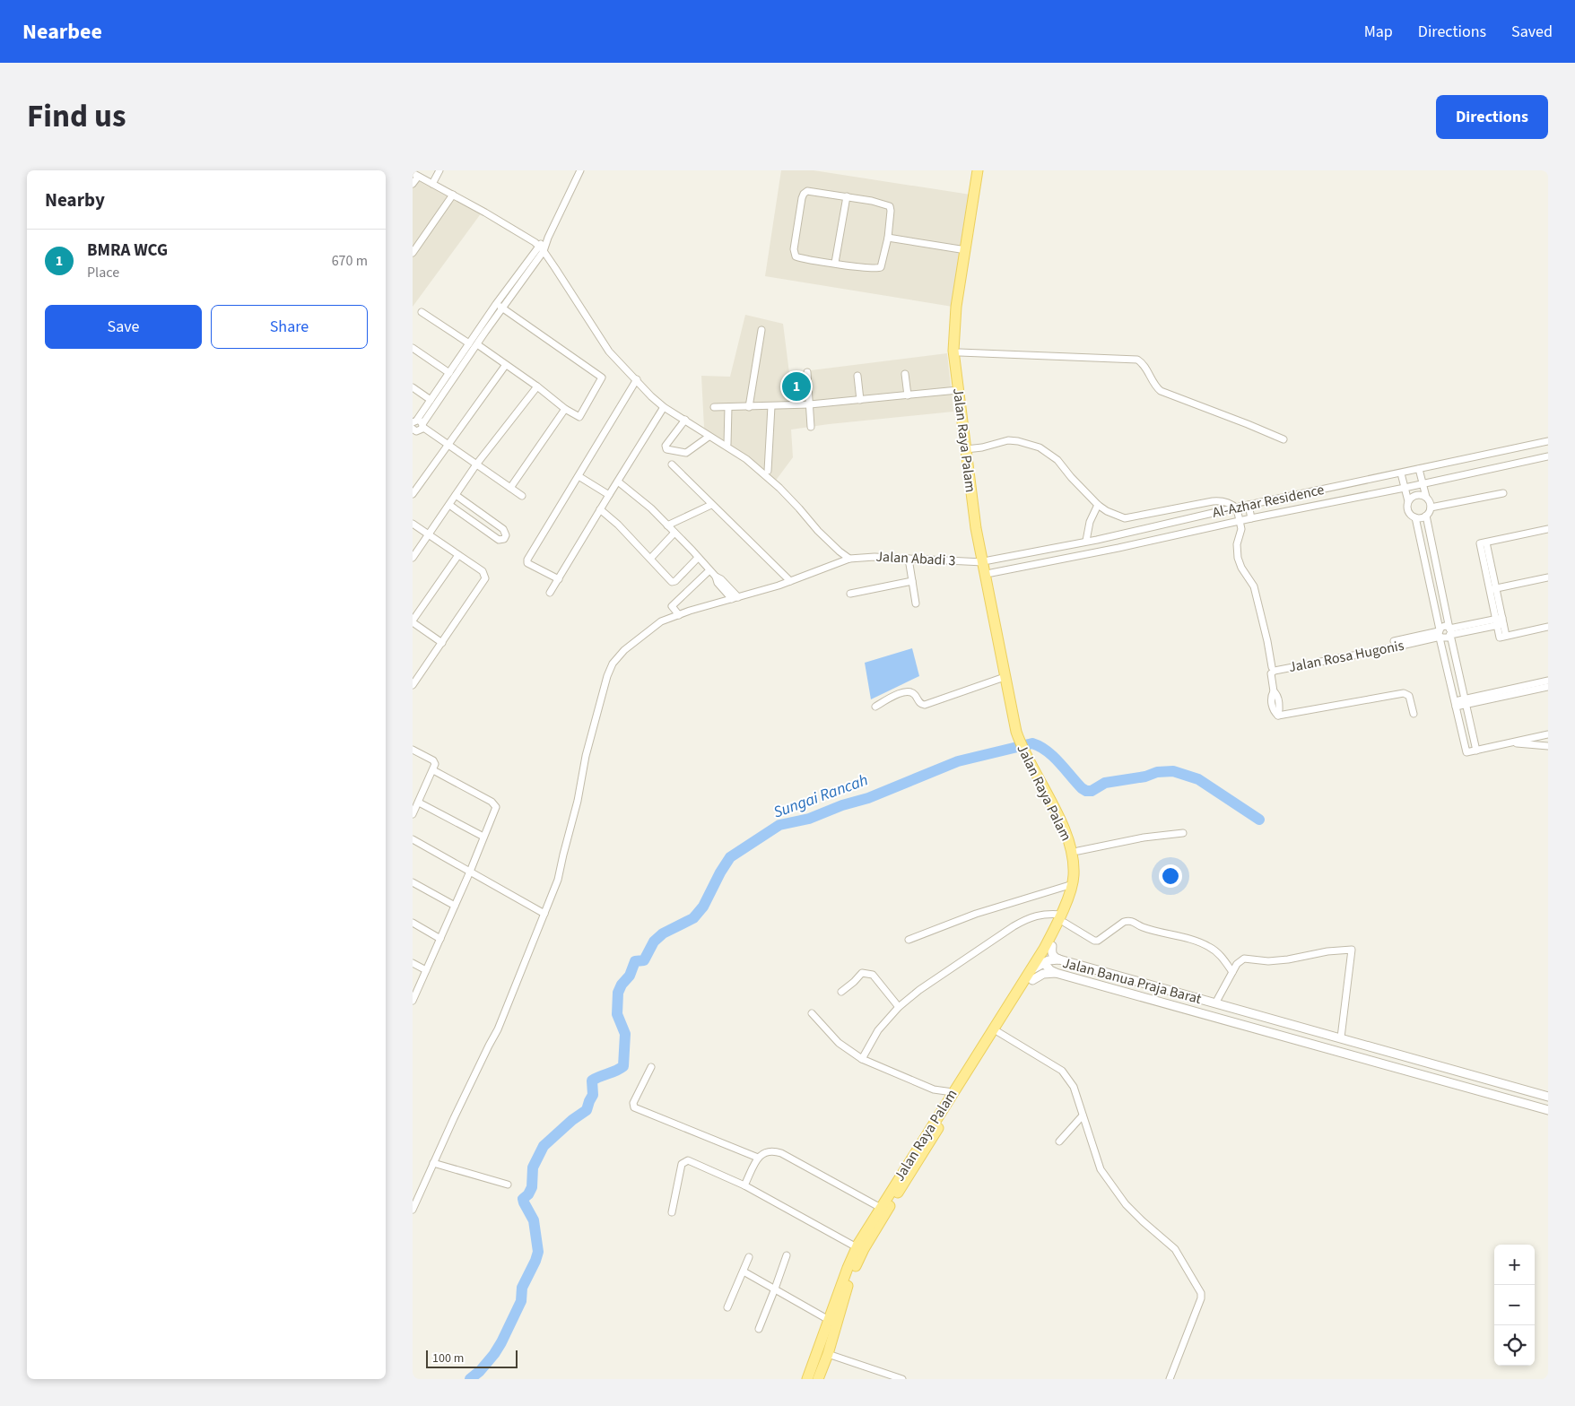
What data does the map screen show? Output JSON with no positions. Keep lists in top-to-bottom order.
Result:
{
  "streets": {
    "main road": ["Jalan Raya Palam"],
    "street": [
      "Al-Azhar Residence",
      "Jalan Abadi 3",
      "Jalan Rosa Hugonis",
      "Jalan Banua Praja Barat"
    ]
  },
  "crossings": [
    ["Jalan Raya Palam", "Al-Azhar Residence"],
    ["Jalan Raya Palam", "Jalan Abadi 3"],
    ["Jalan Raya Palam", "Jalan Banua Praja Barat"],
    ["Al-Azhar Residence", "Jalan Abadi 3"]
  ],
  "water": ["Sungai Rancah"],
  "scale_bar": "100 m",
  "page": {
    "header": "Nearbee",
    "nav": ["Map", "Directions", "Saved"],
    "title": "Find us",
    "buttons": [
      "Directions",
      ["Save", "Share"]
    ],
    "heading": "Nearby",
    "list": [
      {
        "mark": "1",
        "name": "BMRA WCG",
        "note": "Place",
        "value": "670 m"
      }
    ],
    "pins": "1",
    "map_buttons": ["+", "−"],
    "scale": "100 m"
  }
}
